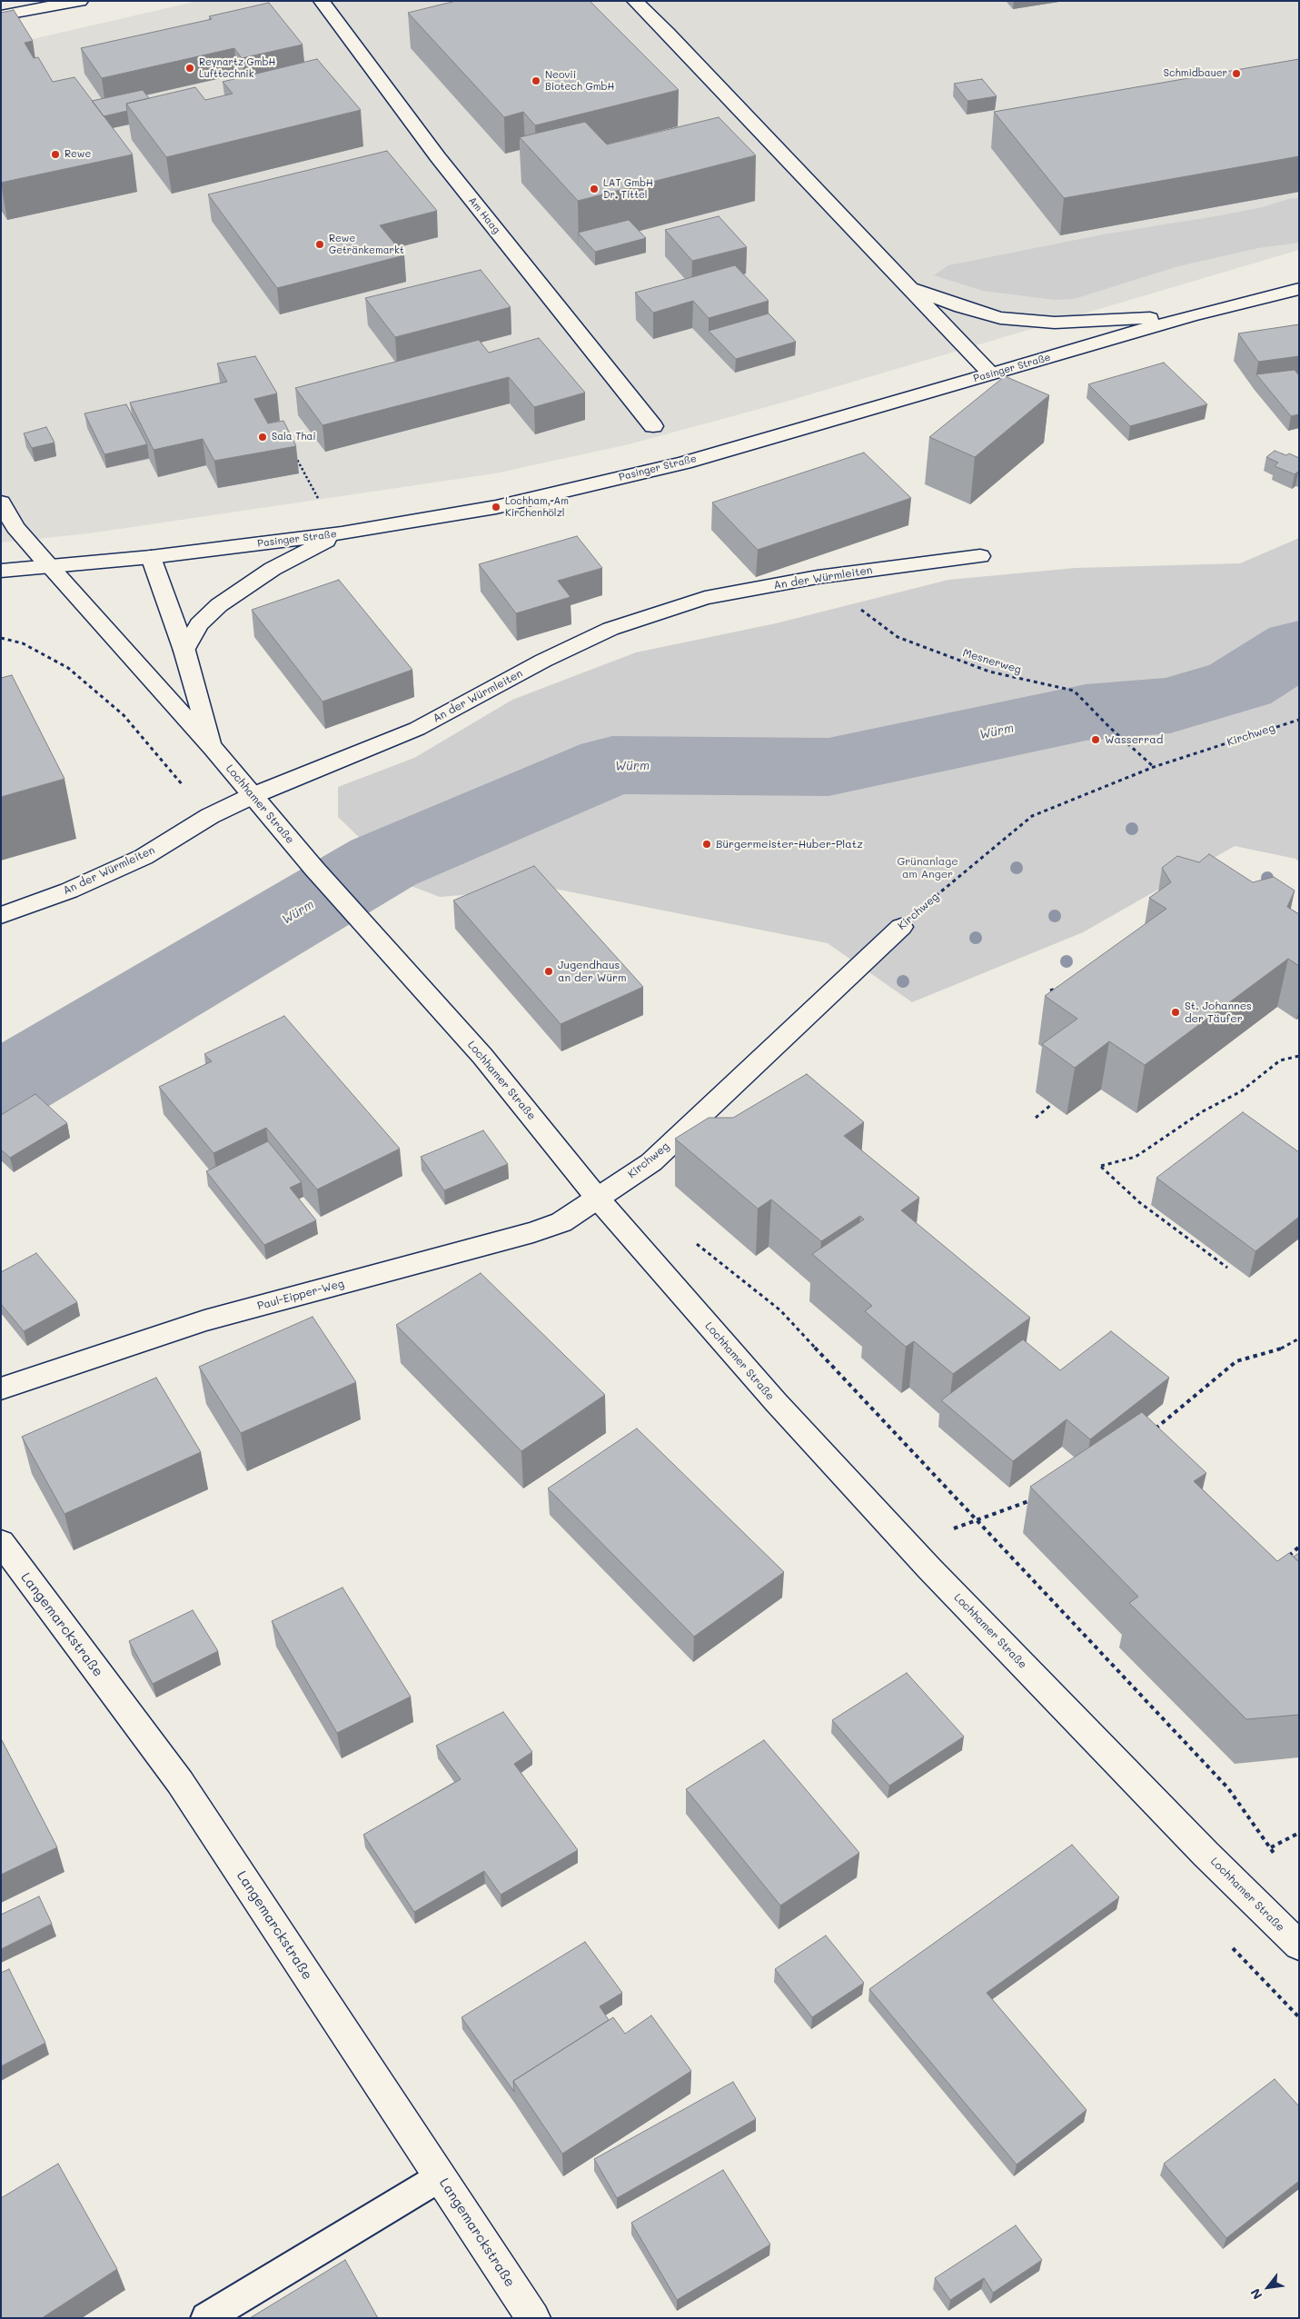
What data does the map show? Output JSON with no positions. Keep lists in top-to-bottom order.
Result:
{
  "streets": {
    "main road": [
      "Am Haag",
      "Pasinger Straße",
      "An der Würmleiten",
      "Kirchweg",
      "Lochhamer Straße",
      "Paul-Eipper-Weg",
      "Langemarckstraße"
    ],
    "path": ["Mesnerweg"]
  },
  "crossings": [
    ["Pasinger Straße", "Lochhamer Straße"],
    ["An der Würmleiten", "Mesnerweg"],
    ["An der Würmleiten", "Lochhamer Straße"],
    ["Mesnerweg", "Kirchweg"],
    ["Kirchweg", "Lochhamer Straße"],
    ["Kirchweg", "Paul-Eipper-Weg"],
    ["Lochhamer Straße", "Paul-Eipper-Weg"]
  ],
  "water": ["Würm"],
  "parks": ["Grünanlage am Anger"],
  "places": [
    "Reynartz GmbH Lufttechnik",
    "Schmidbauer",
    "Neovii Biotech GmbH",
    "Rewe",
    "LAT GmbH Dr. Tittel",
    "Rewe Getränkemarkt",
    "Sala Thai",
    "Lochham, Am Kirchenhölzl",
    "Wasserrad",
    "Bürgermeister-Huber-Platz",
    "Jugendhaus an der Würm",
    "St. Johannes der Täufer"
  ],
  "north": "bottom left"
}
